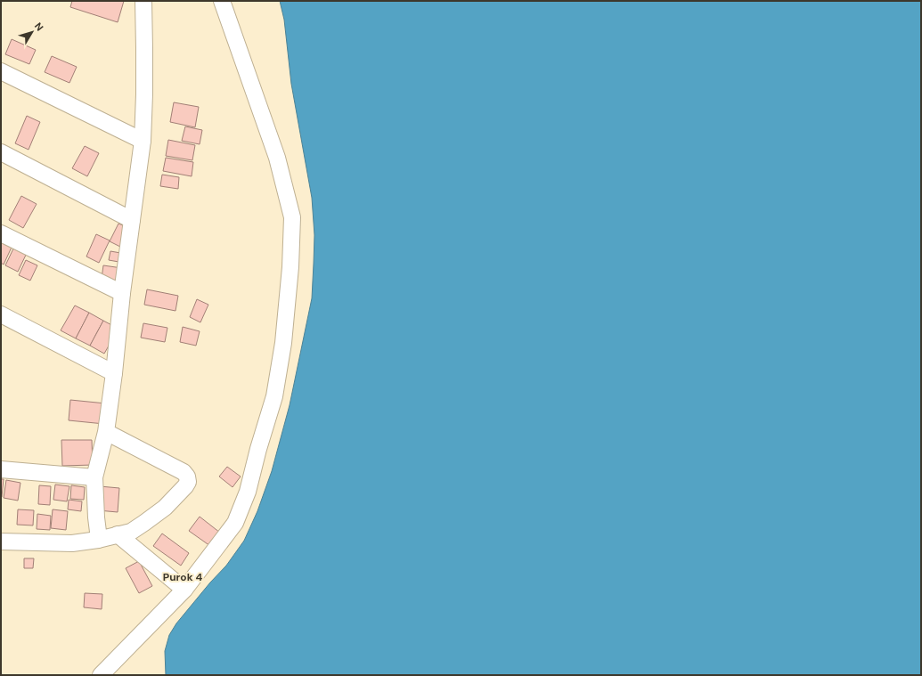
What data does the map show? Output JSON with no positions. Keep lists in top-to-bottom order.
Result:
{
  "districts": ["Purok 4"],
  "north": "top right"
}
